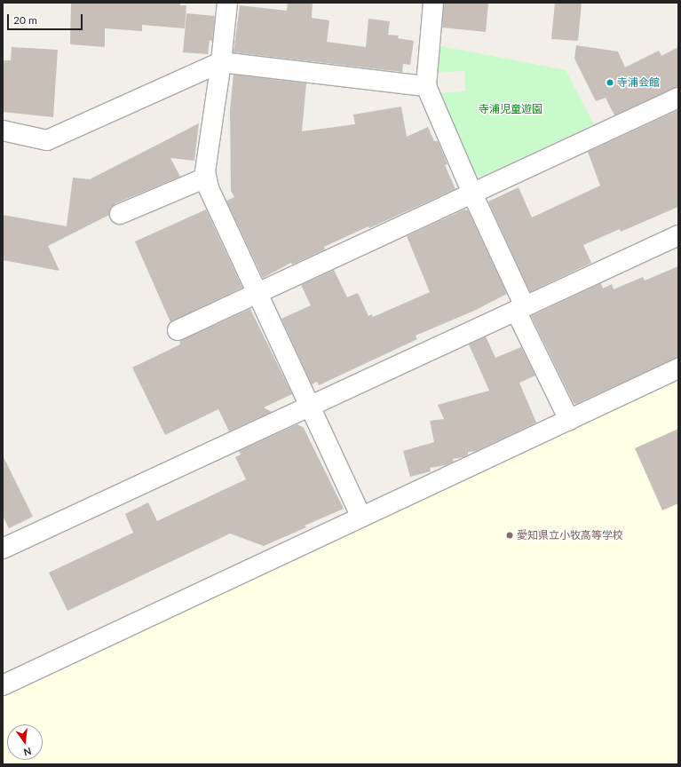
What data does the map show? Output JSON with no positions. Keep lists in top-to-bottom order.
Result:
{
  "parks": ["寺浦児童遊園"],
  "places": ["寺浦会館", "愛知県立小牧高等学校"],
  "scale_bar": "20 m",
  "north": "bottom"
}
